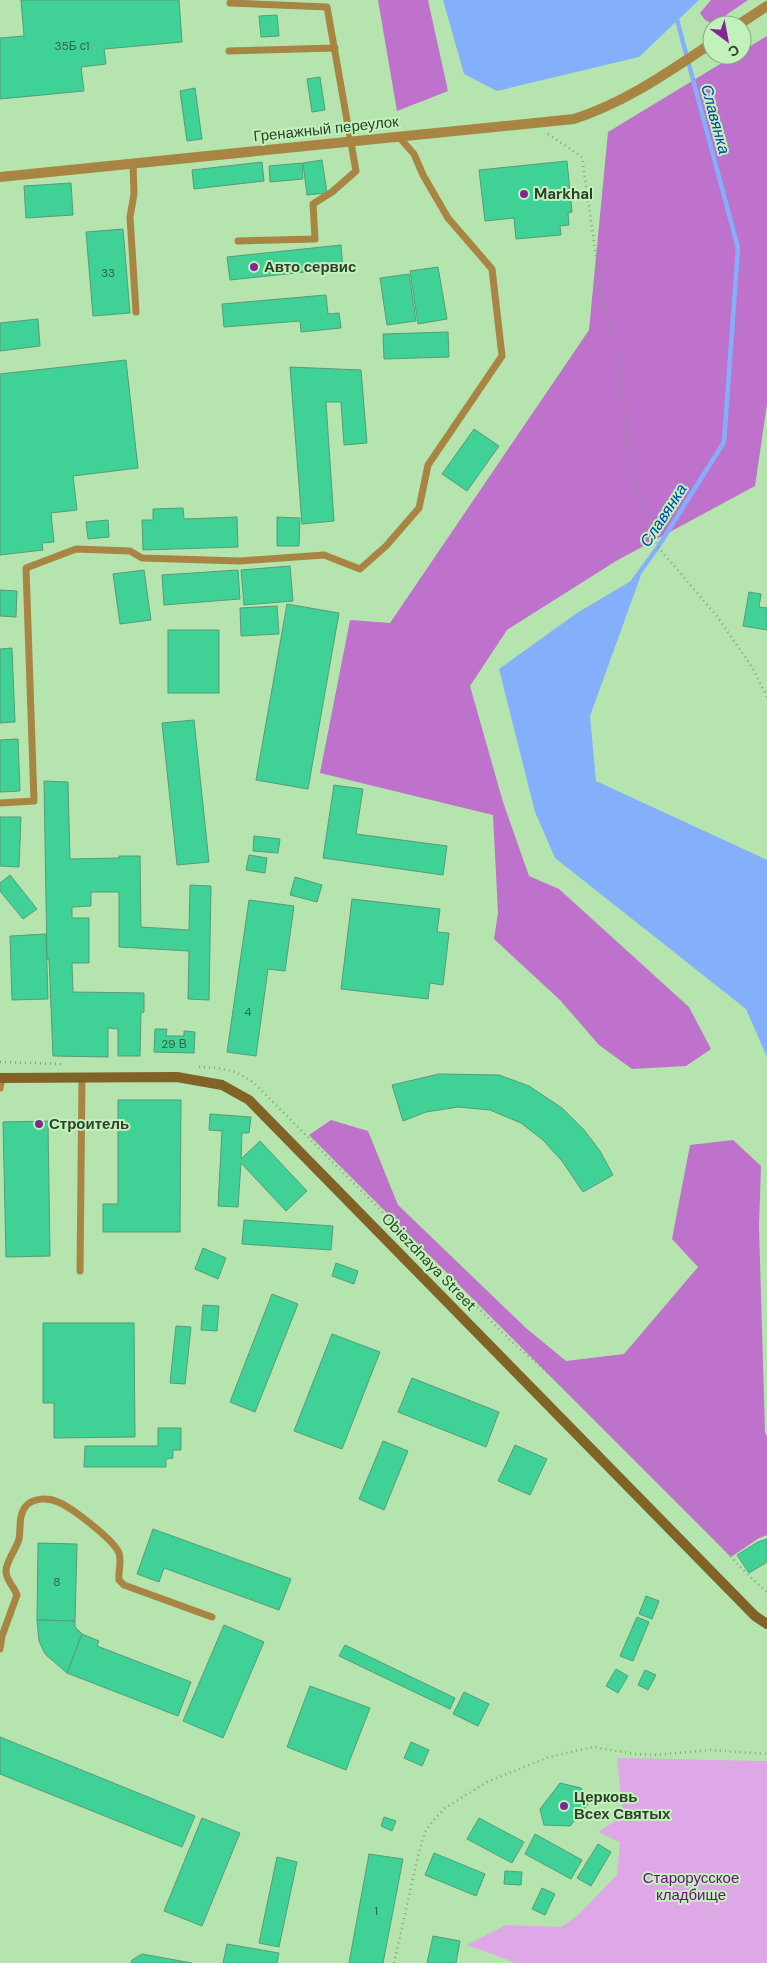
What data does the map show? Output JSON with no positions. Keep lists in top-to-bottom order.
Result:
{
  "streets": {
    "main road": ["Obiezdnaya Street"],
    "street": ["Гренажный переулок"]
  },
  "water": ["Славянка"],
  "parks": ["Старорусское кладбище"],
  "places": [
    "Markhal",
    "Авто сервис",
    "Строитель",
    "Церковь Всех Святых"
  ],
  "house_numbers": [
    "35Б с1",
    "33",
    "4",
    "29 В",
    "8",
    "1"
  ],
  "north": "bottom right"
}
